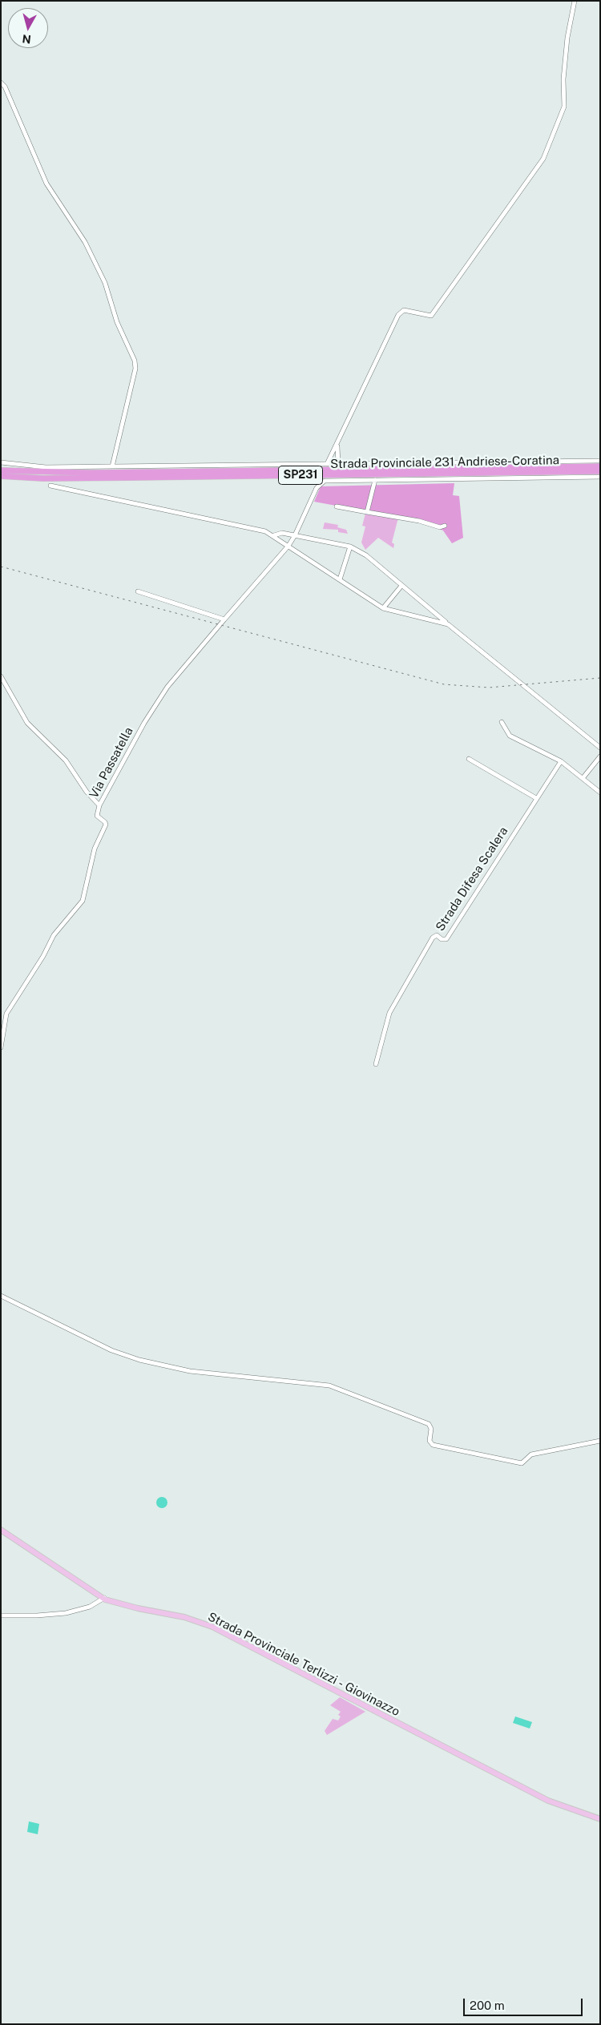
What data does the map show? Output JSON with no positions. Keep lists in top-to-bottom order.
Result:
{
  "streets": {
    "highway": ["Strada Provinciale 231 Andriese-Coratina", "SP231"],
    "main road": ["Strada Provinciale Terlizzi - Giovinazzo"],
    "street": ["Via Passatella", "Strada Difesa Scalera"]
  },
  "scale_bar": "200 m",
  "north": "bottom"
}
